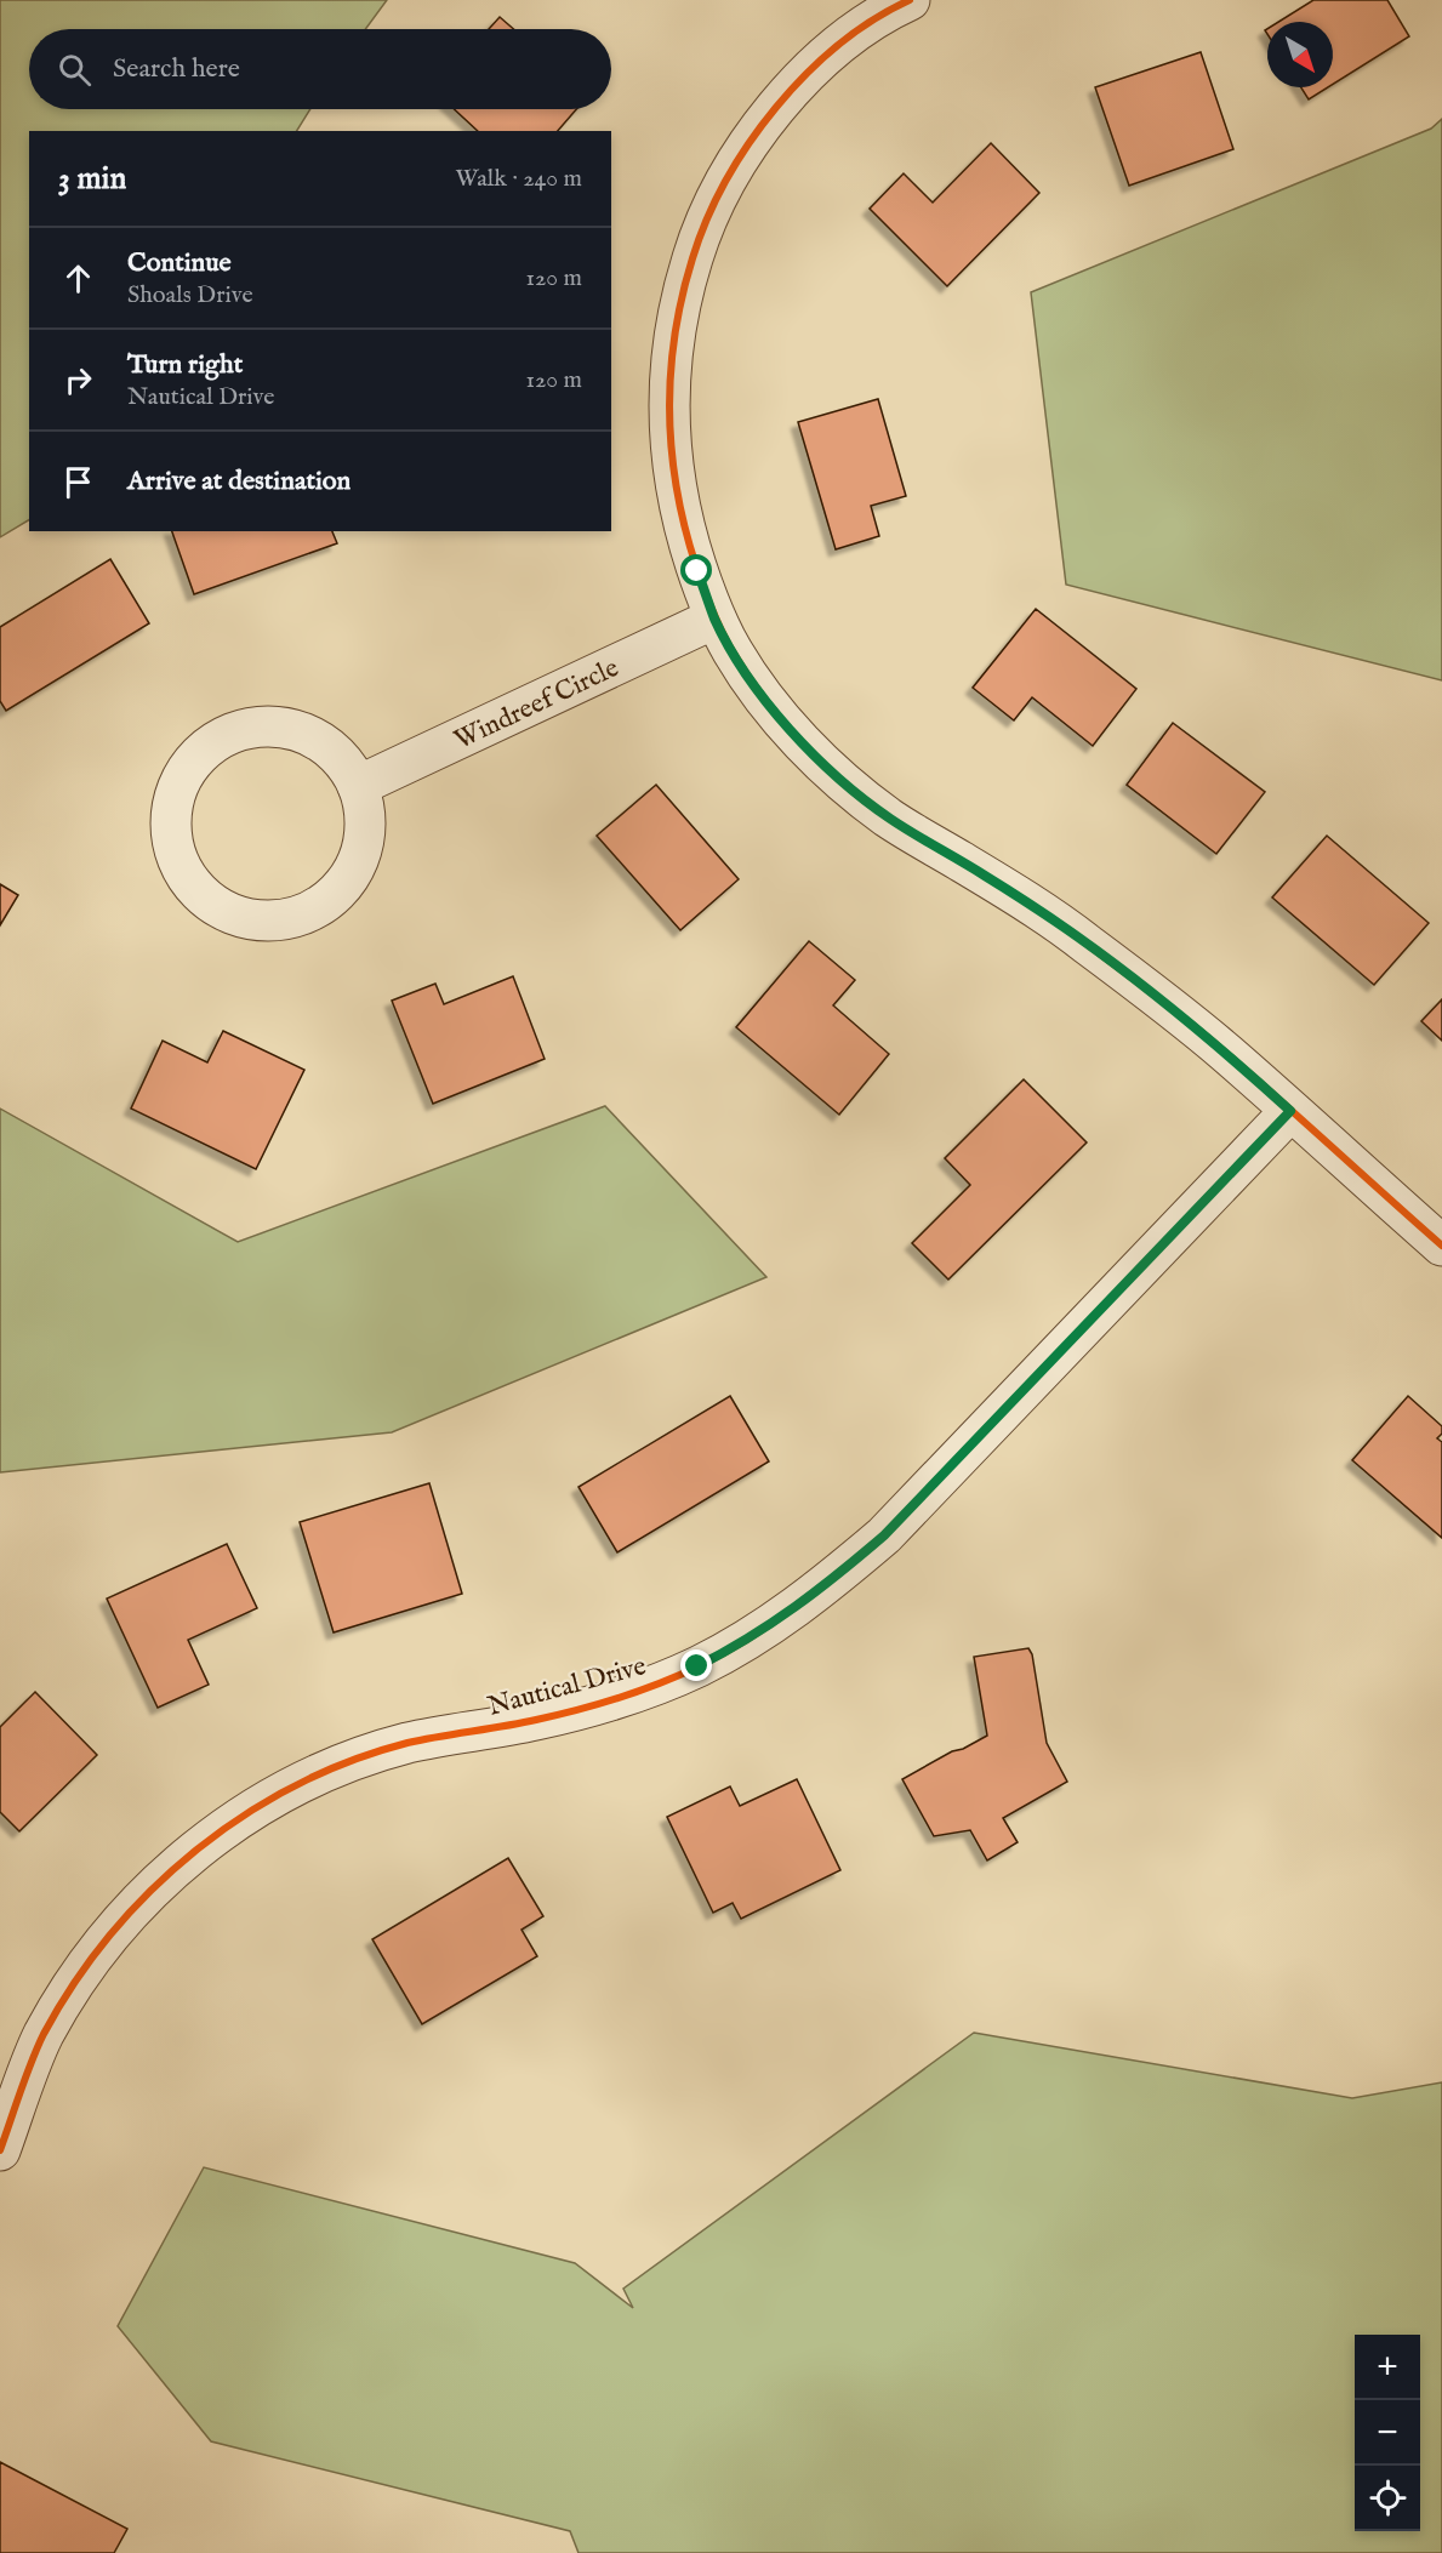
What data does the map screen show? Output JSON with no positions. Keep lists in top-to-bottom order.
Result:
{
  "streets": {
    "street": ["Windreef Circle", "Nautical Drive"]
  },
  "north": "bottom right",
  "page": {
    "search": "Search here",
    "heading": ["3 min", "Walk · 240 m"],
    "list": [
      ["Continue", "Shoals Drive", "120 m"],
      ["Turn right", "Nautical Drive", "120 m"],
      "Arrive at destination"
    ],
    "map_buttons": ["+", "−"]
  }
}
